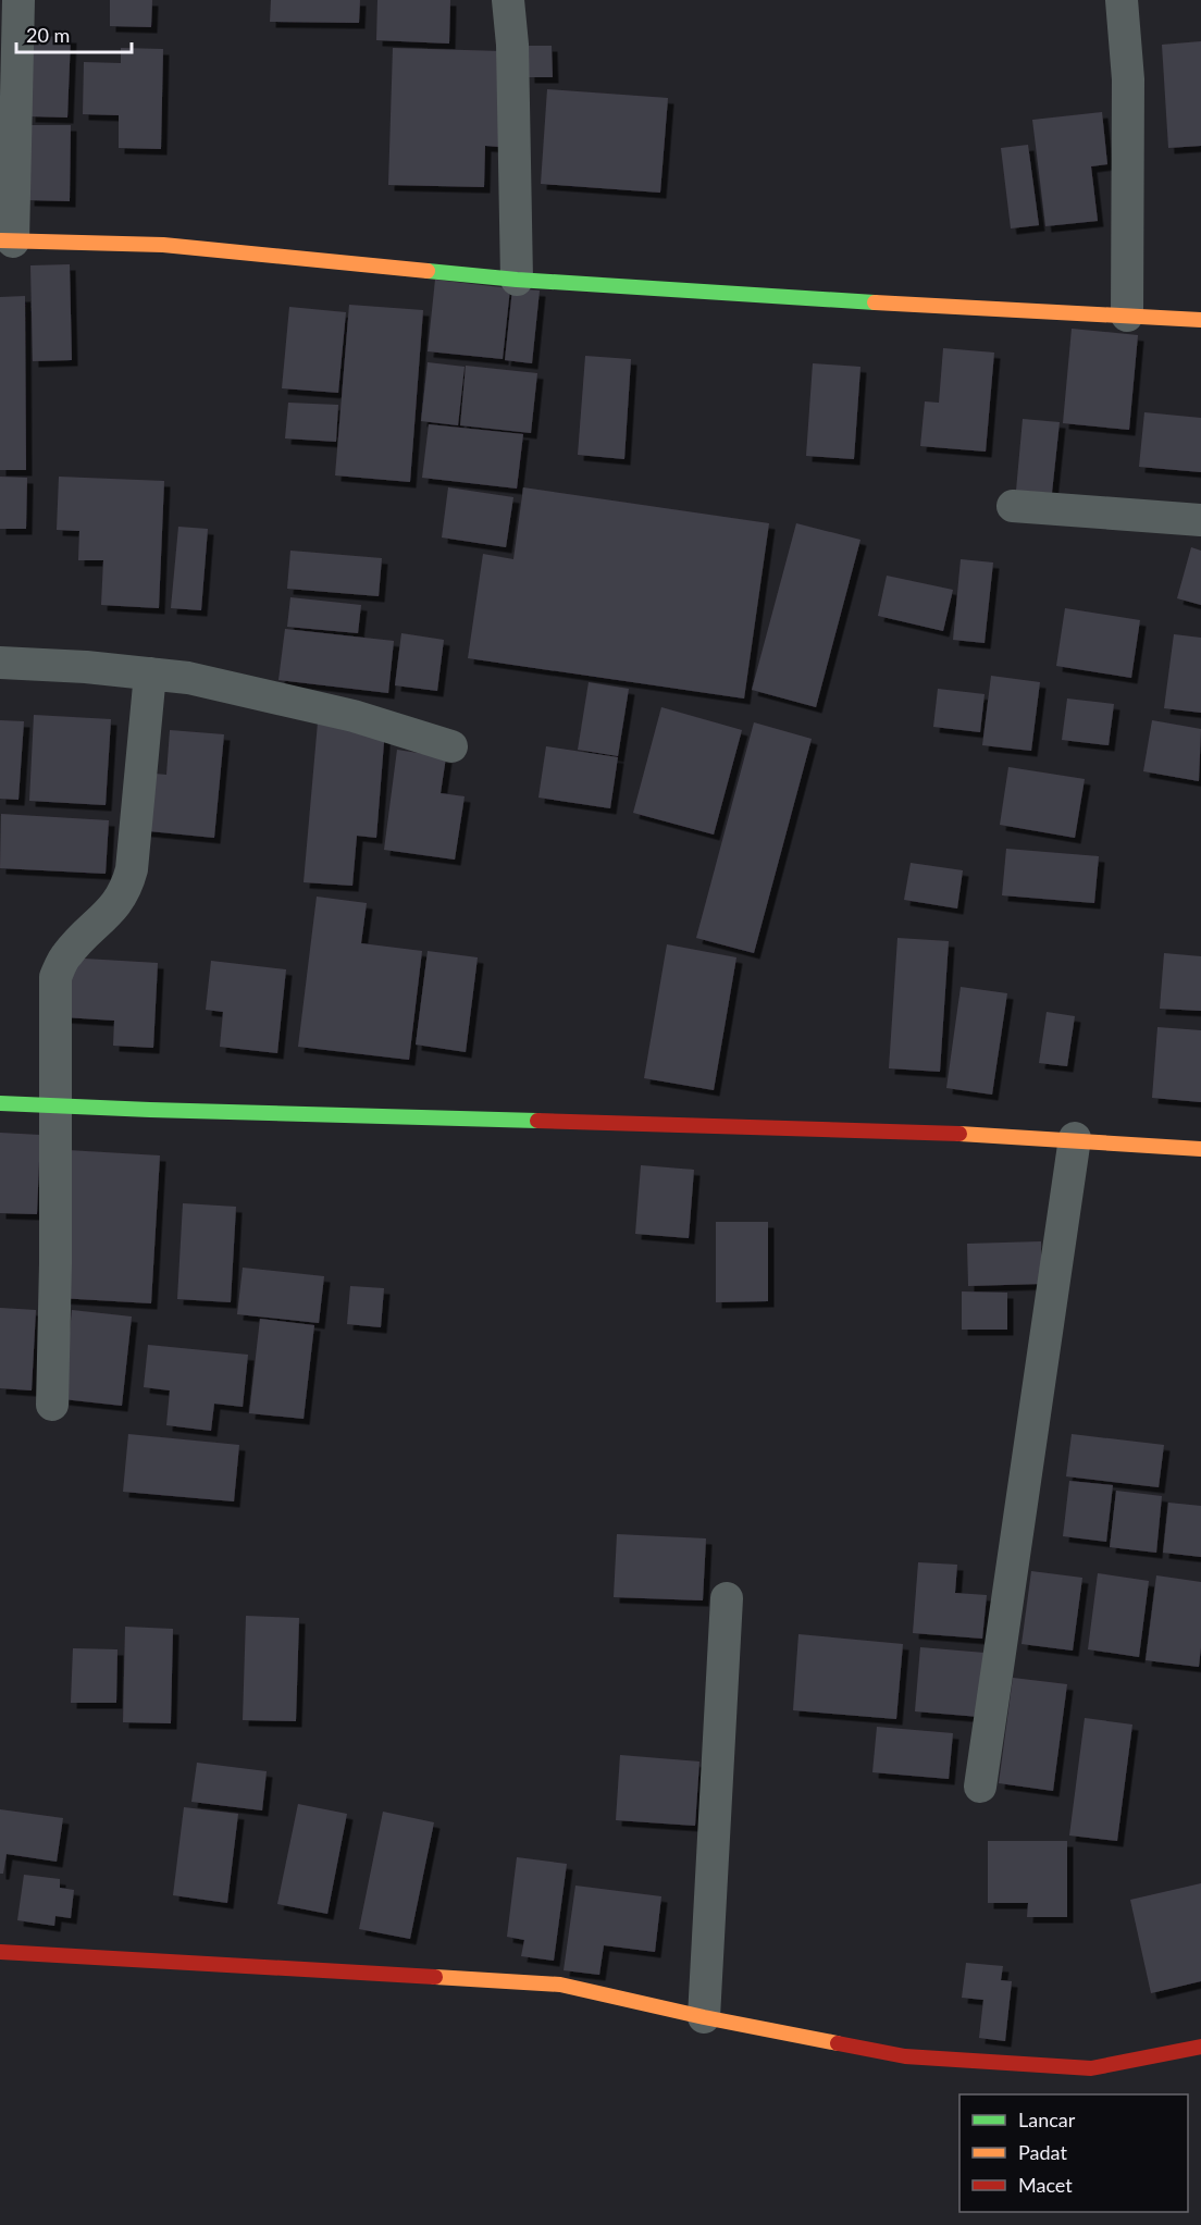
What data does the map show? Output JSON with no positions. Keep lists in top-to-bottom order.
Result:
{
  "legend": ["Lancar", "Padat", "Macet"],
  "scale_bar": "20 m"
}
